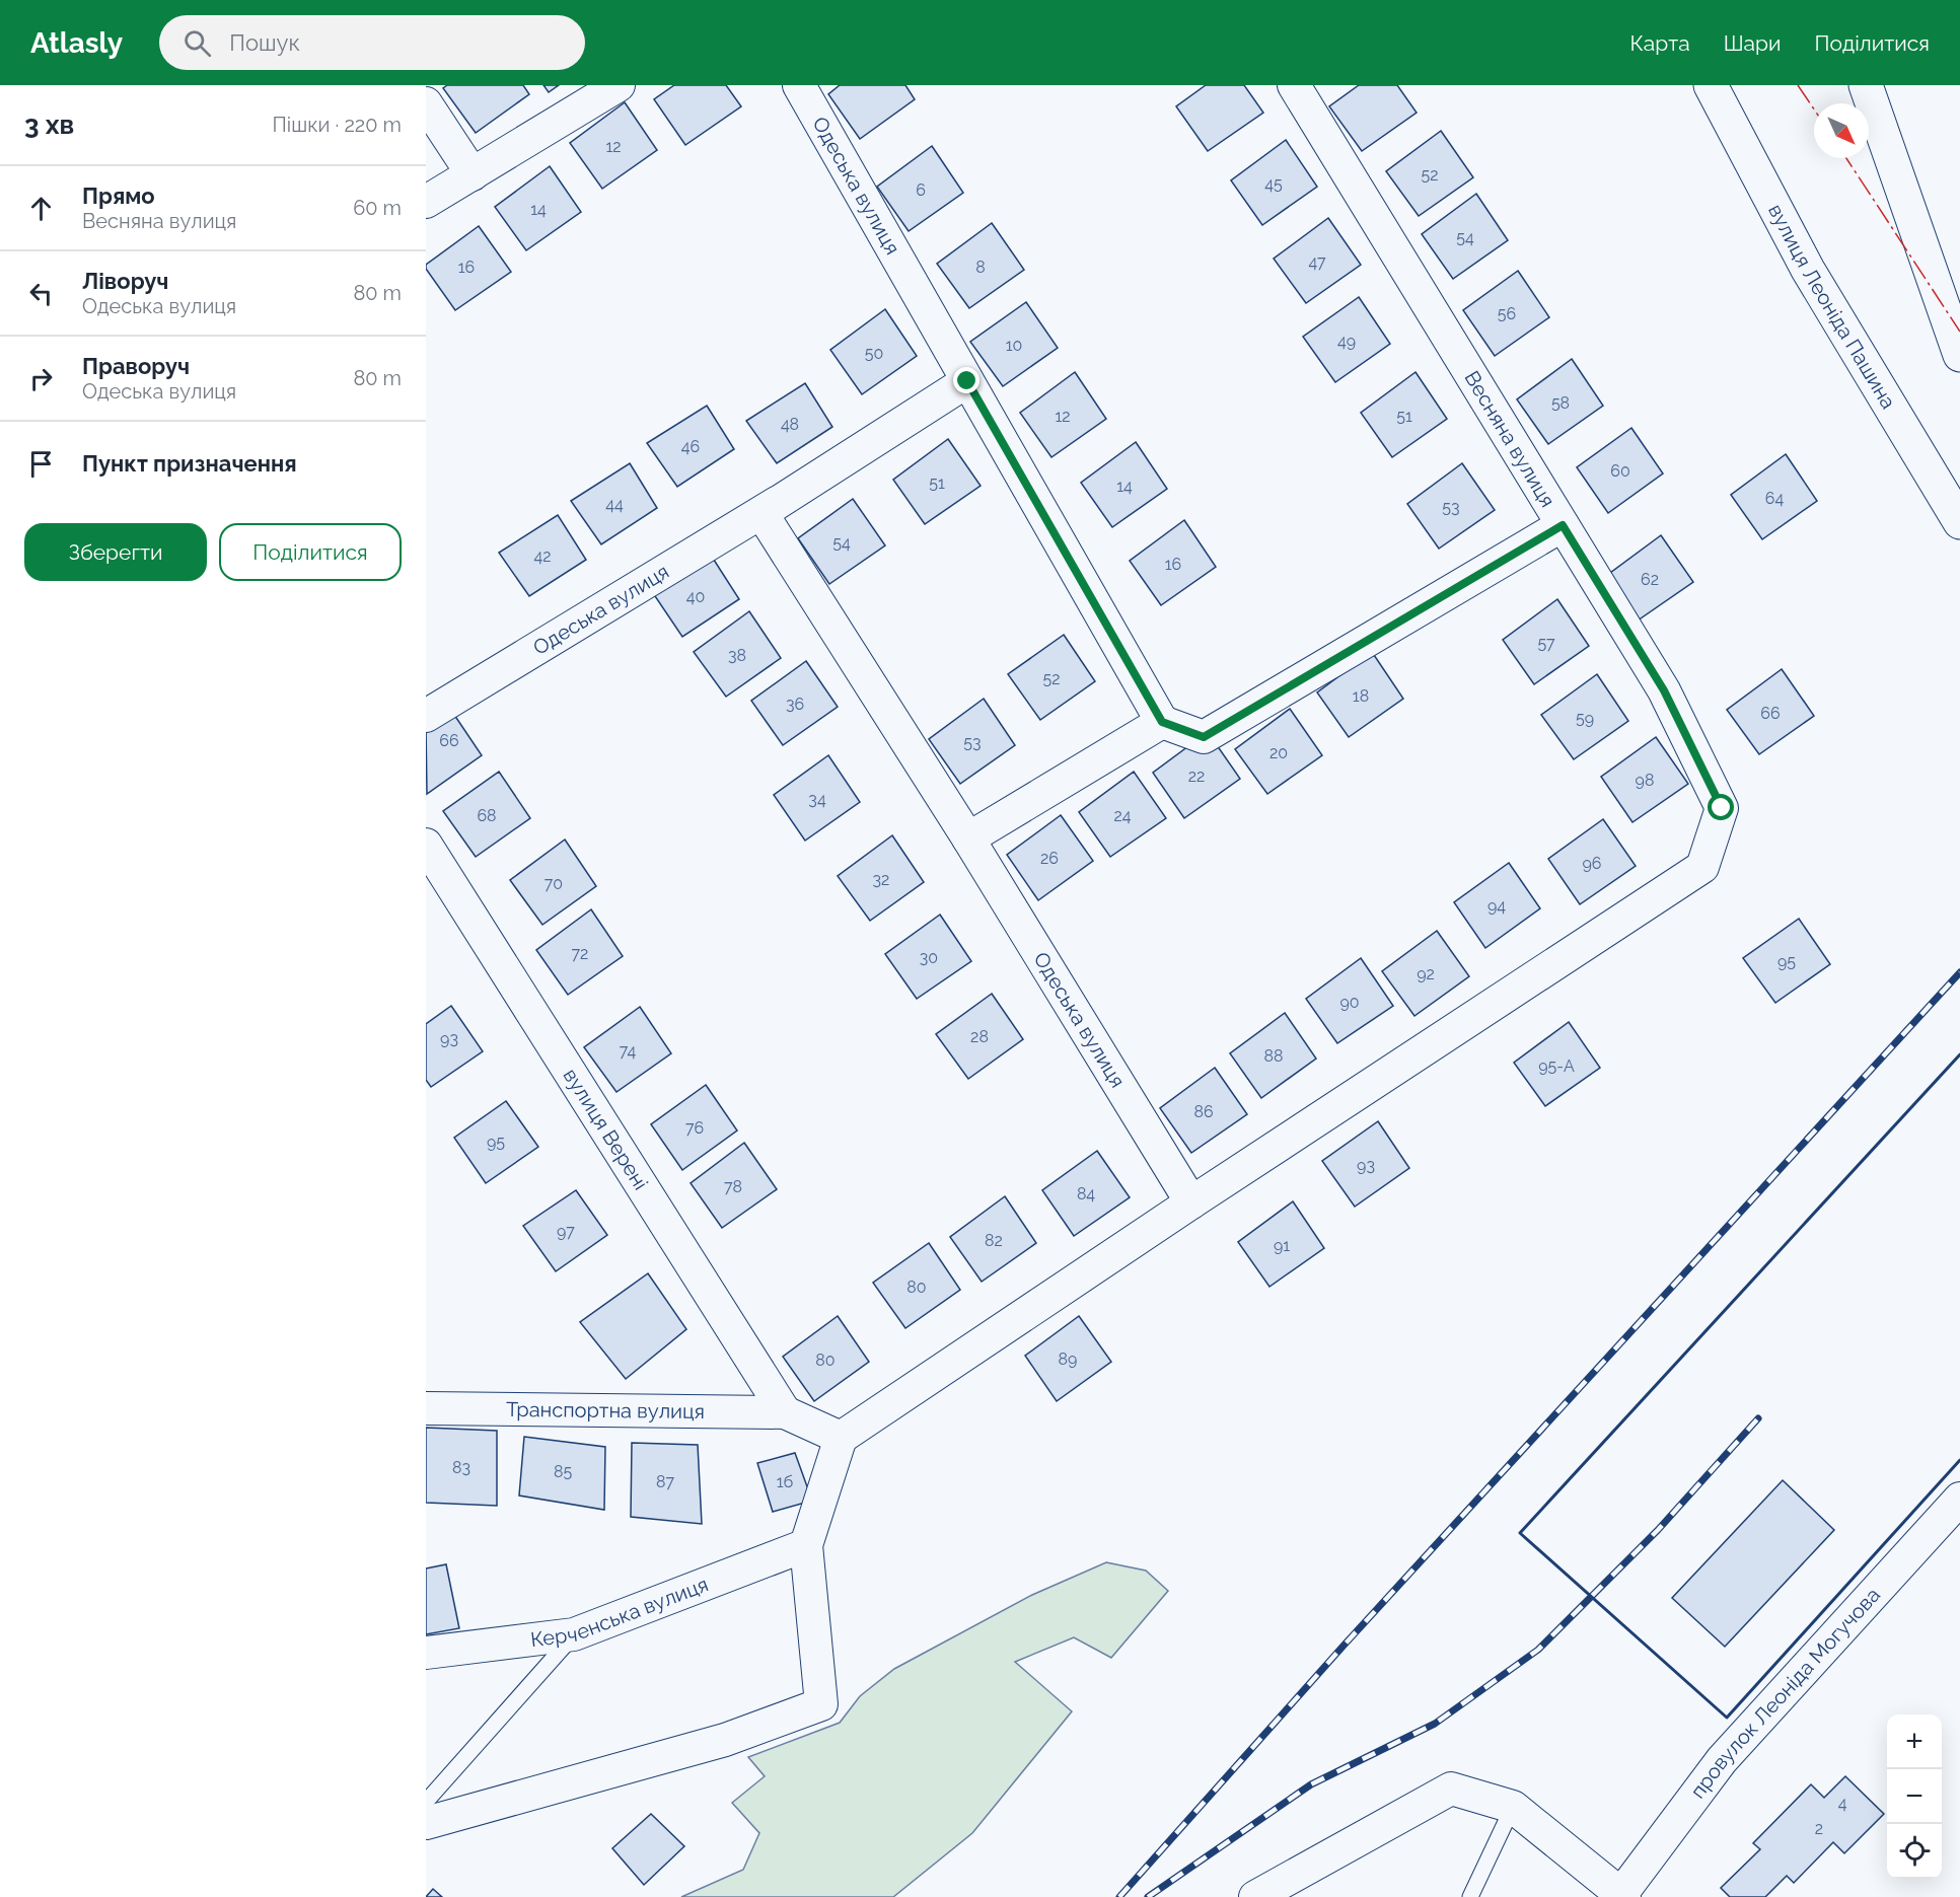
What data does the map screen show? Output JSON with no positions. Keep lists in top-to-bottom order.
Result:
{
  "streets": {
    "main road": ["вулиця Леоніда Пашина"],
    "street": [
      "Одеська вулиця",
      "Весняна вулиця",
      "вулиця Верені",
      "Транспортна вулиця",
      "Керченська вулиця",
      "провулок Леоніда Могучова"
    ]
  },
  "crossings": [
    ["Одеська вулиця", "Весняна вулиця"],
    ["вулиця Верені", "Транспортна вулиця"]
  ],
  "house_numbers": [
    "12",
    "52",
    "45",
    "6",
    "14",
    "54",
    "47",
    "16",
    "8",
    "56",
    "49",
    "10",
    "50",
    "58",
    "12",
    "51",
    "48",
    "46",
    "60",
    "51",
    "14",
    "64",
    "44",
    "53",
    "54",
    "42",
    "16",
    "62",
    "40",
    "57",
    "38",
    "52",
    "18",
    "36",
    "66",
    "59",
    "66",
    "53",
    "20",
    "22",
    "98",
    "34",
    "68",
    "24",
    "26",
    "96",
    "32",
    "70",
    "94",
    "72",
    "30",
    "95",
    "92",
    "90",
    "28",
    "93",
    "74",
    "88",
    "95-А",
    "86",
    "76",
    "95",
    "93",
    "78",
    "84",
    "97",
    "82",
    "91",
    "80",
    "89",
    "80",
    "83",
    "85",
    "87",
    "1б",
    "4",
    "2"
  ],
  "north": "bottom right",
  "page": {
    "header": "Atlasly",
    "search": "Пошук",
    "nav": ["Карта", "Шари", "Поділитися"],
    "heading": ["3 хв", "Пішки · 220 m"],
    "list": [
      ["Прямо", "Весняна вулиця", "60 m"],
      ["Ліворуч", "Одеська вулиця", "80 m"],
      ["Праворуч", "Одеська вулиця", "80 m"],
      "Пункт призначення"
    ],
    "buttons": ["Зберегти", "Поділитися"],
    "map_buttons": ["+", "−"]
  }
}
